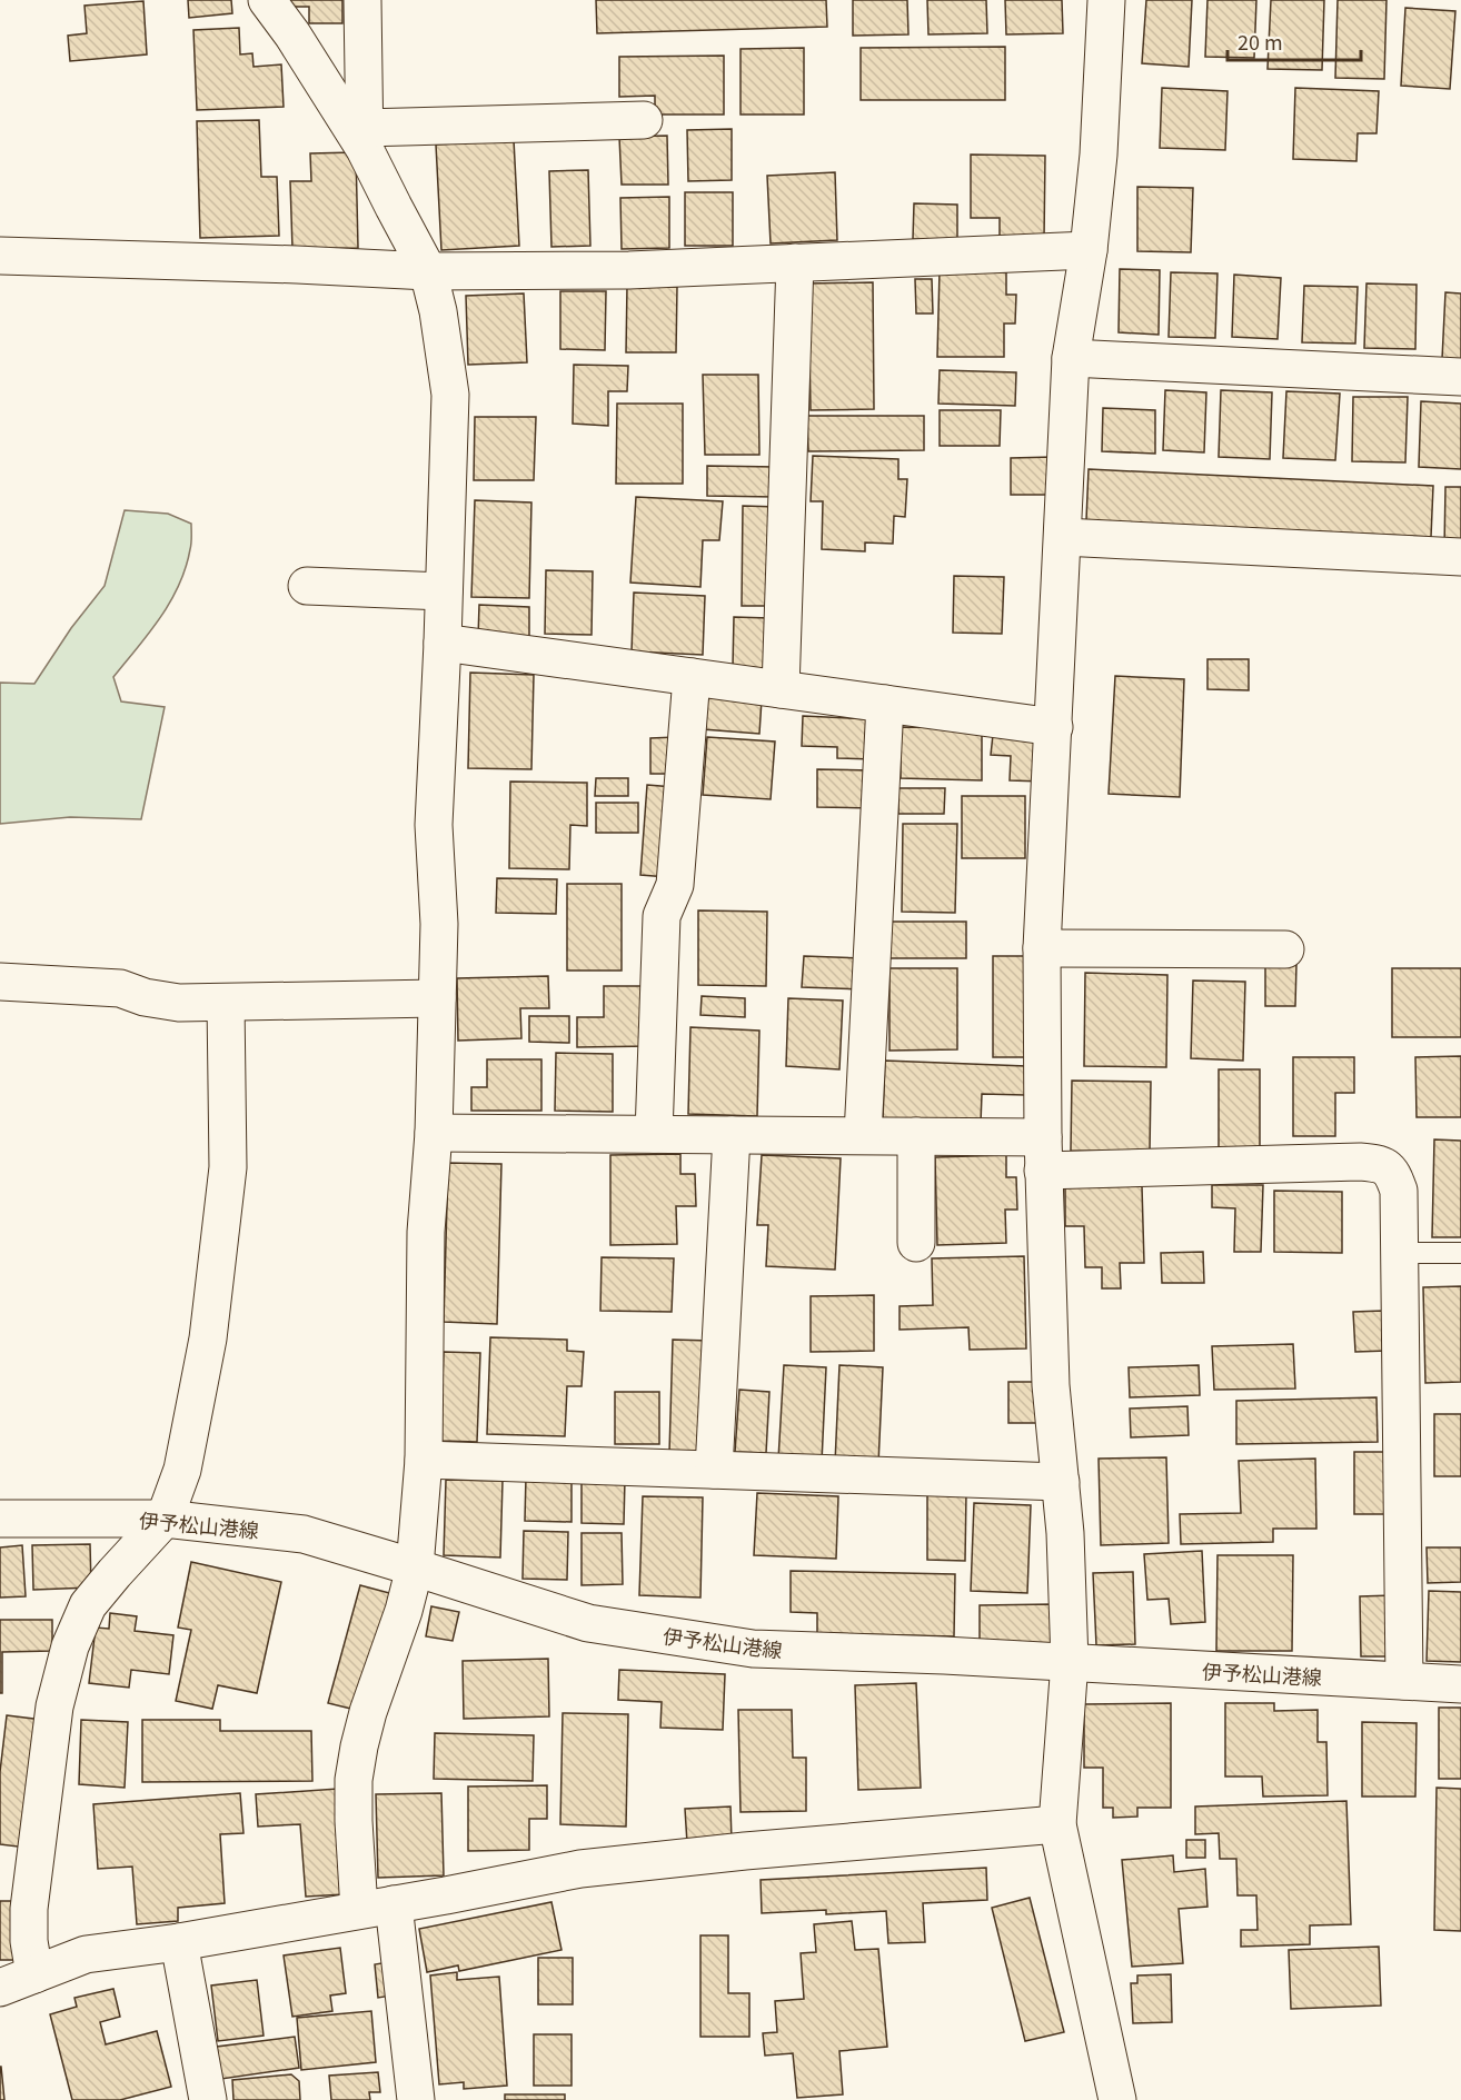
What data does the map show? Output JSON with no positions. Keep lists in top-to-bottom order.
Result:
{
  "streets": {
    "street": ["伊予松山港線"]
  },
  "scale_bar": "20 m"
}
